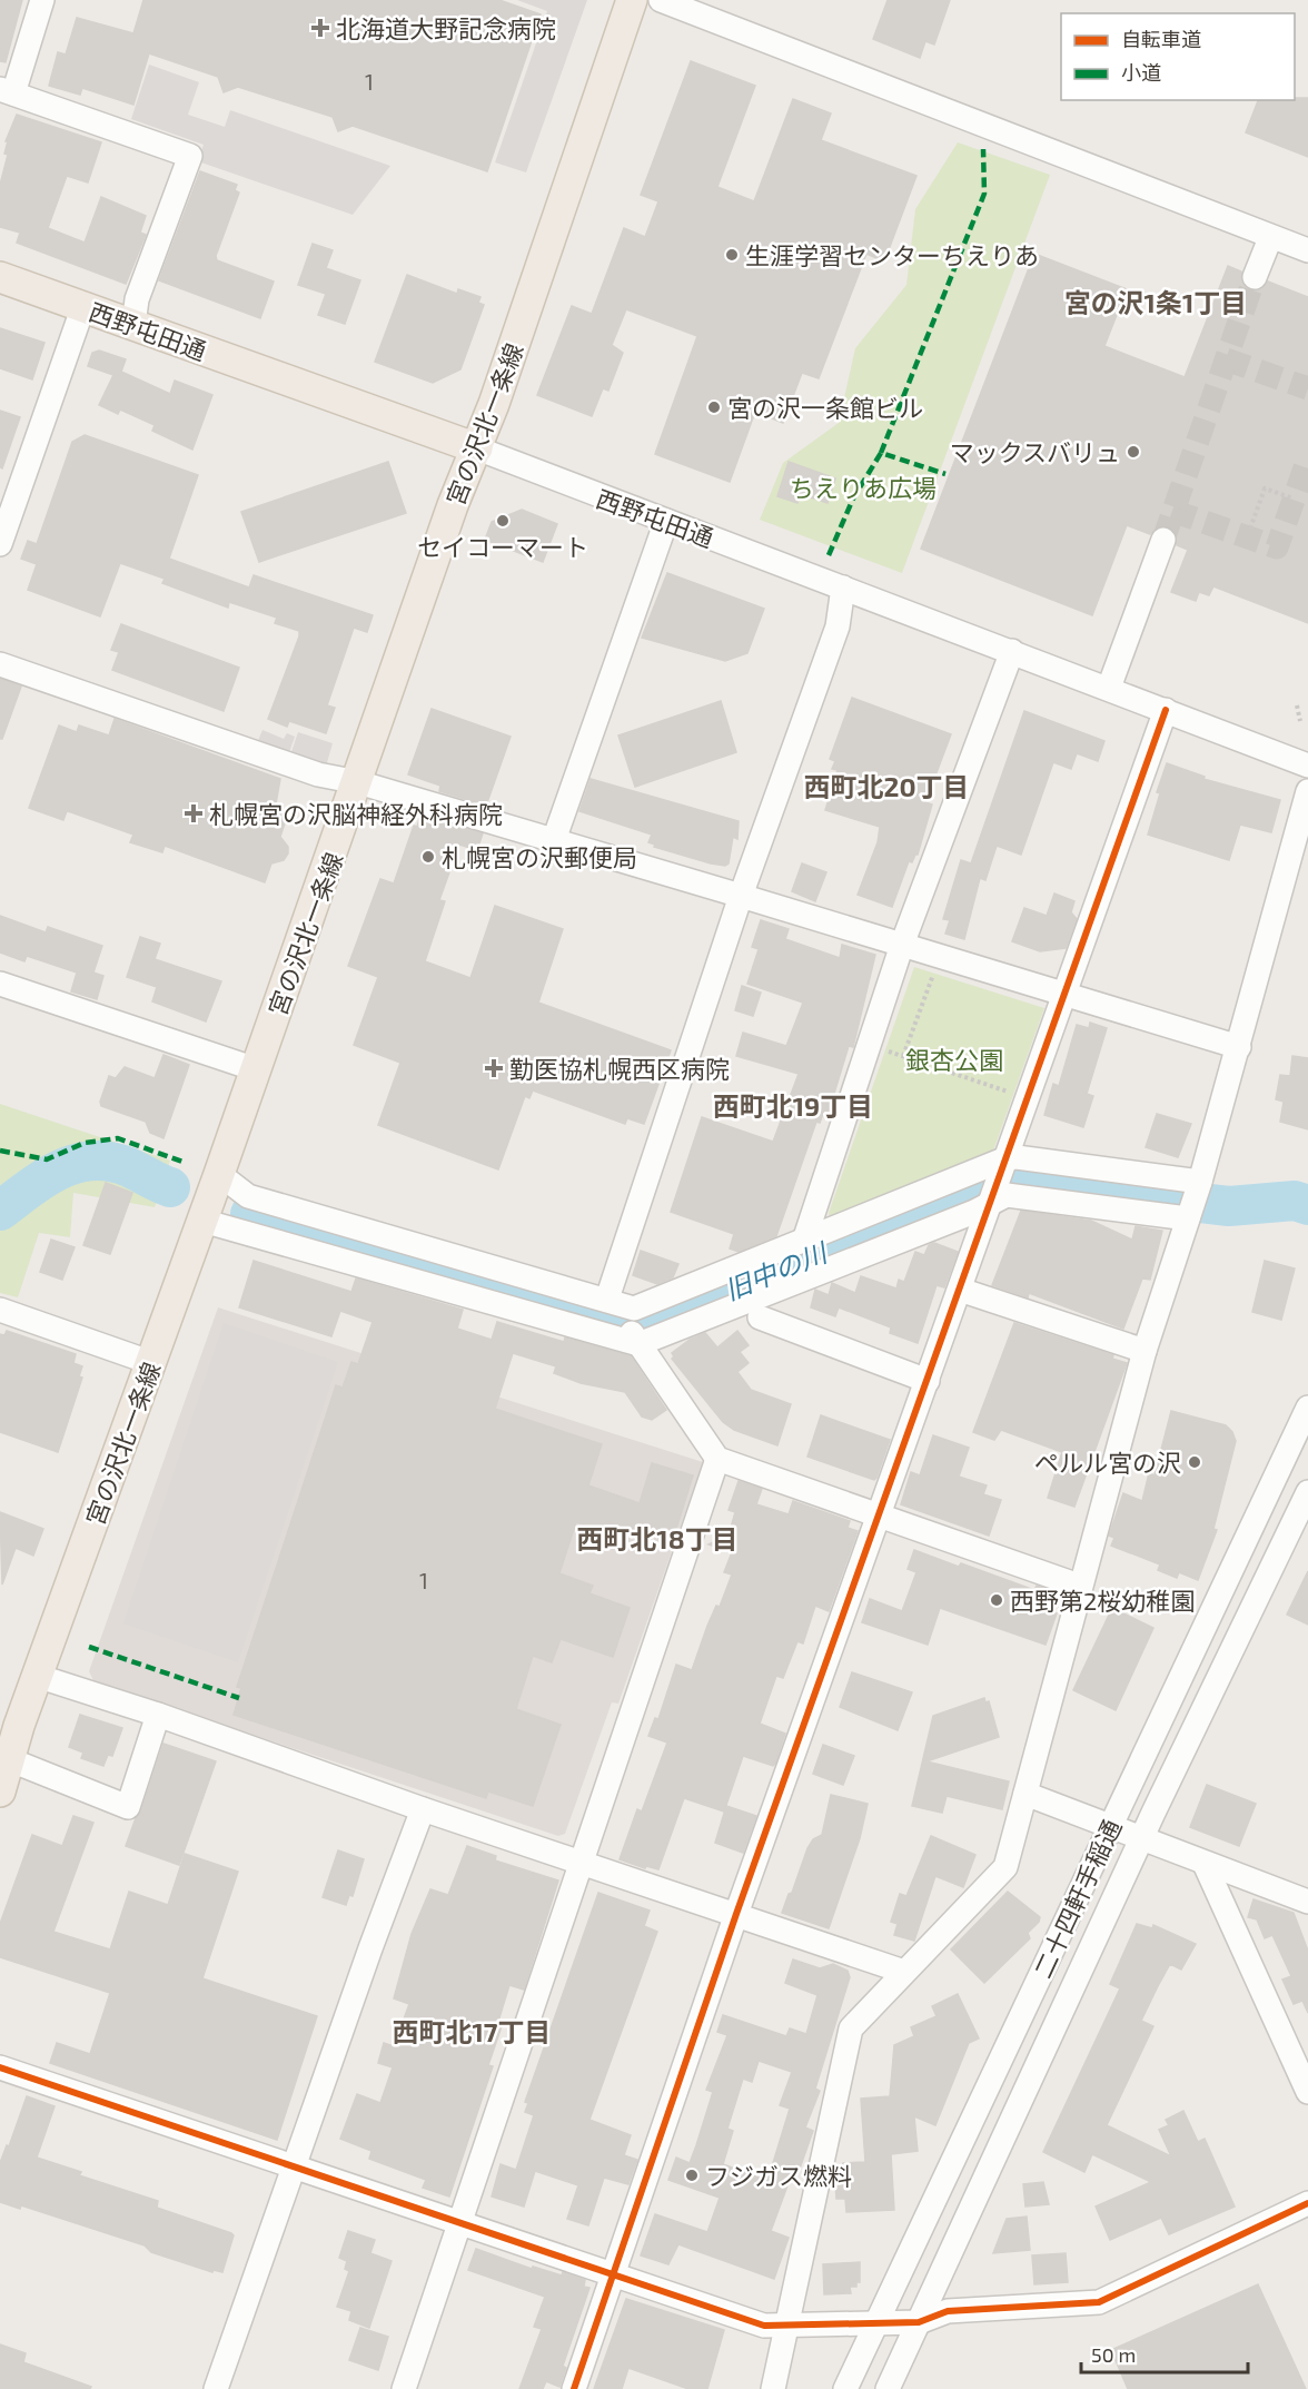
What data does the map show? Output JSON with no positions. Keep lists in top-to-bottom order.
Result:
{
  "streets": {
    "main road": ["西野屯田通", "宮の沢北一条線"],
    "street": ["二十四軒手稲通"]
  },
  "crossings": [
    ["西野屯田通", "宮の沢北一条線"]
  ],
  "districts": [
    "宮の沢1条1丁目",
    "西町北20丁目",
    "西町北19丁目",
    "西町北18丁目",
    "西町北17丁目"
  ],
  "water": ["旧中の川"],
  "parks": ["ちえりあ広場", "銀杏公園"],
  "places": {
    "health": ["北海道大野記念病院", "札幌宮の沢脳神経外科病院", "勤医協札幌西区病院"],
    "other": [
      "生涯学習センターちえりあ",
      "宮の沢一条館ビル",
      "マックスバリュ",
      "セイコーマート",
      "札幌宮の沢郵便局",
      "ペルル宮の沢",
      "西野第2桜幼稚園",
      "フジガス燃料"
    ]
  },
  "house_numbers": ["1", "1"],
  "legend": ["自転車道", "小道"],
  "scale_bar": "50 m"
}
